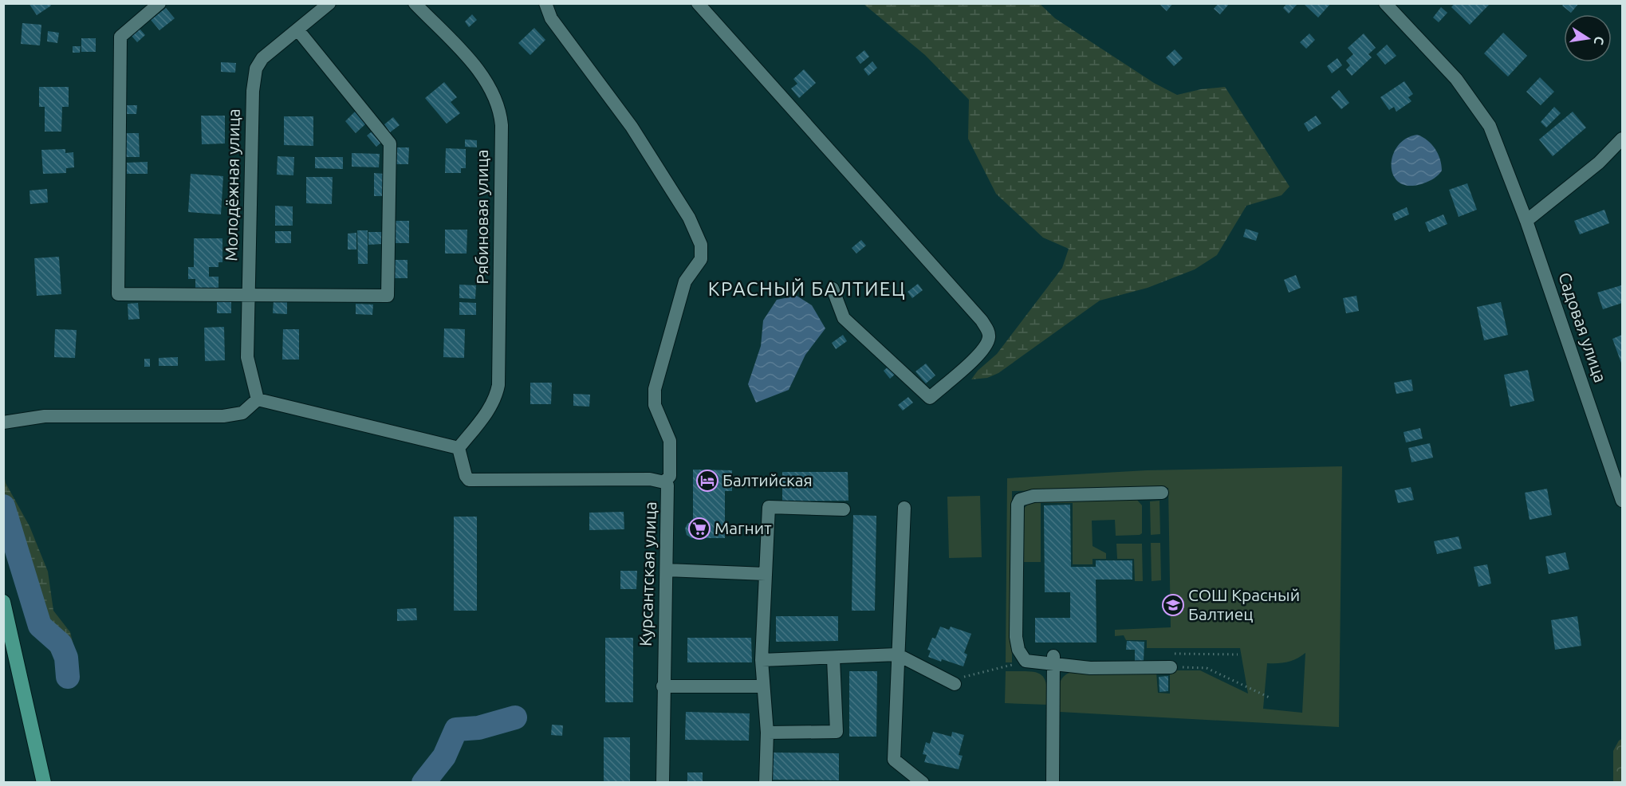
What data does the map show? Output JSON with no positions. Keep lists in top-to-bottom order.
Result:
{
  "streets": {
    "street": [
      "Молодёжная улица",
      "Рябиновая улица",
      "Садовая улица",
      "Курсантская улица"
    ]
  },
  "crossings": [
    ["Рябиновая улица", "Курсантская улица"]
  ],
  "districts": ["КРАСНЫЙ БАЛТИЕЦ"],
  "places": {
    "hotel": ["Балтийская"],
    "supermarket": ["Магнит"],
    "school or university": ["СОШ Красный Балтиец"]
  },
  "north": "right"
}
